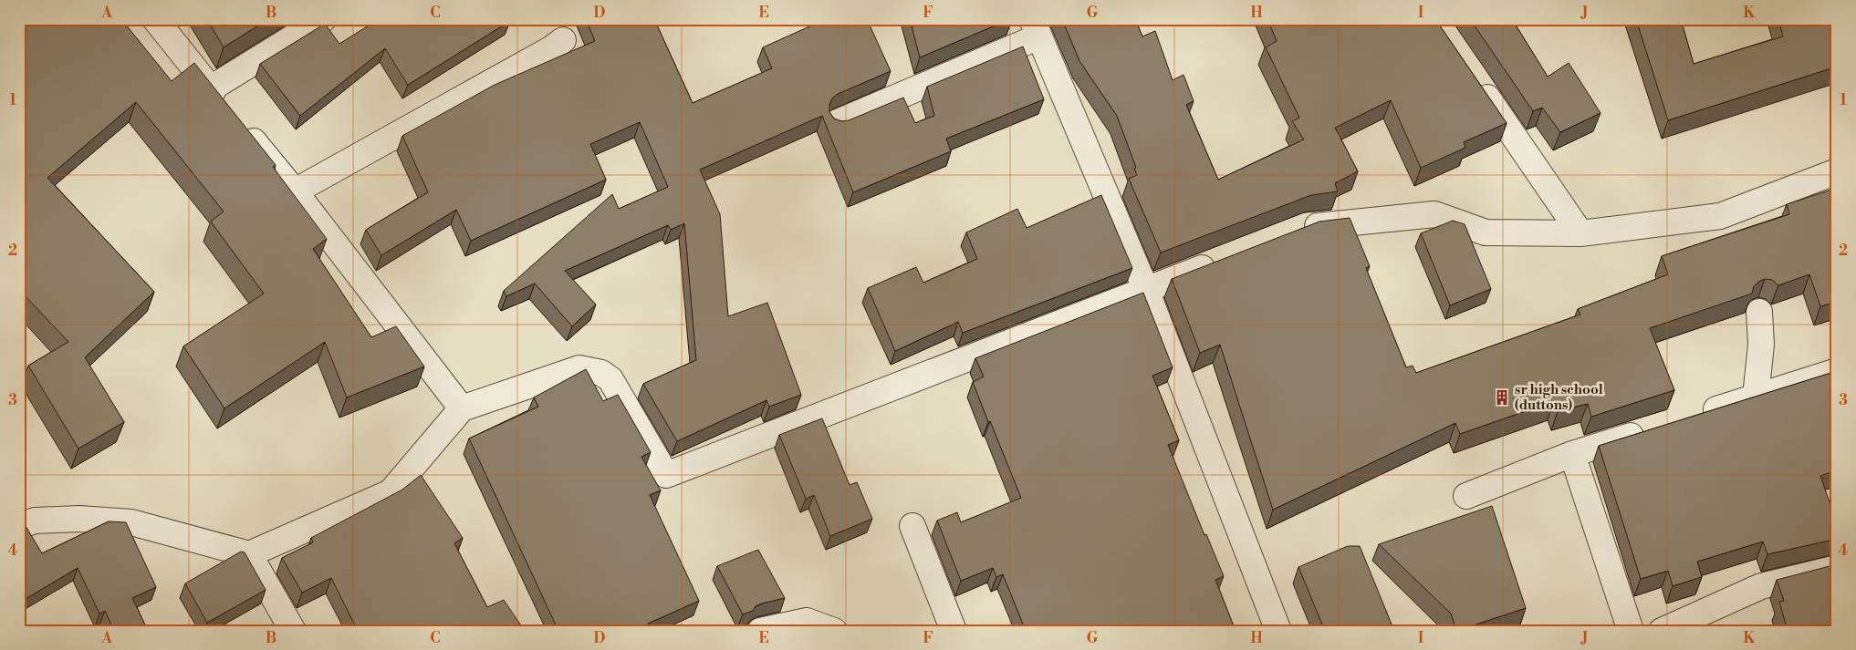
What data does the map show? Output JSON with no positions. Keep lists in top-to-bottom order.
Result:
{
  "places": {
    "building": ["sr high school (duttons)"]
  },
  "grid": {
    "columns": [
      "A",
      "B",
      "C",
      "D",
      "E",
      "F",
      "G",
      "H",
      "I",
      "J",
      "K"
    ],
    "rows": [
      "1",
      "2",
      "3",
      "4"
    ]
  }
}
